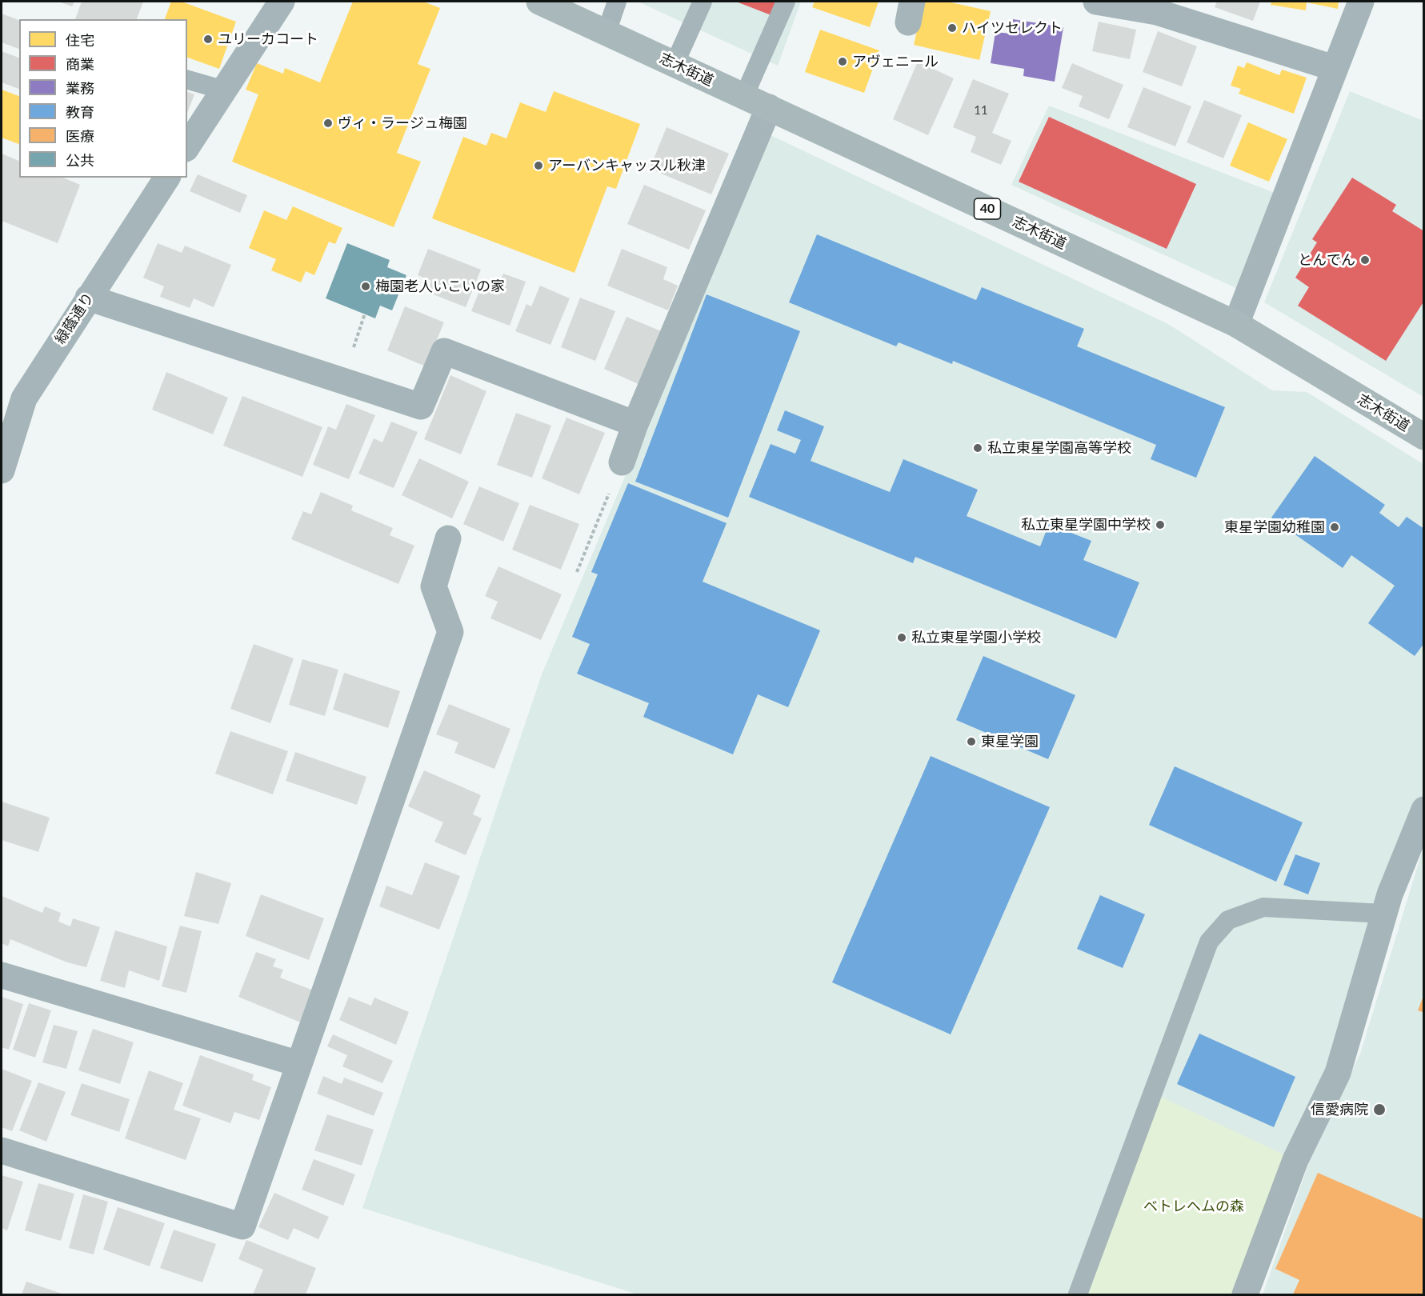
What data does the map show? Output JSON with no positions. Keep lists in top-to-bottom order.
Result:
{
  "streets": {
    "main road": ["志木街道", "40"],
    "street": ["緑蔭通り"]
  },
  "parks": ["ベトレヘムの森"],
  "places": [
    "ハイツセレクト",
    "ユリーカコート",
    "アヴェニール",
    "ヴィ・ラージュ梅園",
    "アーバンキャッスル秋津",
    "とんでん",
    "梅園老人いこいの家",
    "私立東星学園高等学校",
    "私立東星学園中学校",
    "東星学園幼稚園",
    "私立東星学園小学校",
    "東星学園",
    "信愛病院"
  ],
  "house_numbers": ["11"],
  "legend": [
    "住宅",
    "商業",
    "業務",
    "教育",
    "医療",
    "公共"
  ]
}
